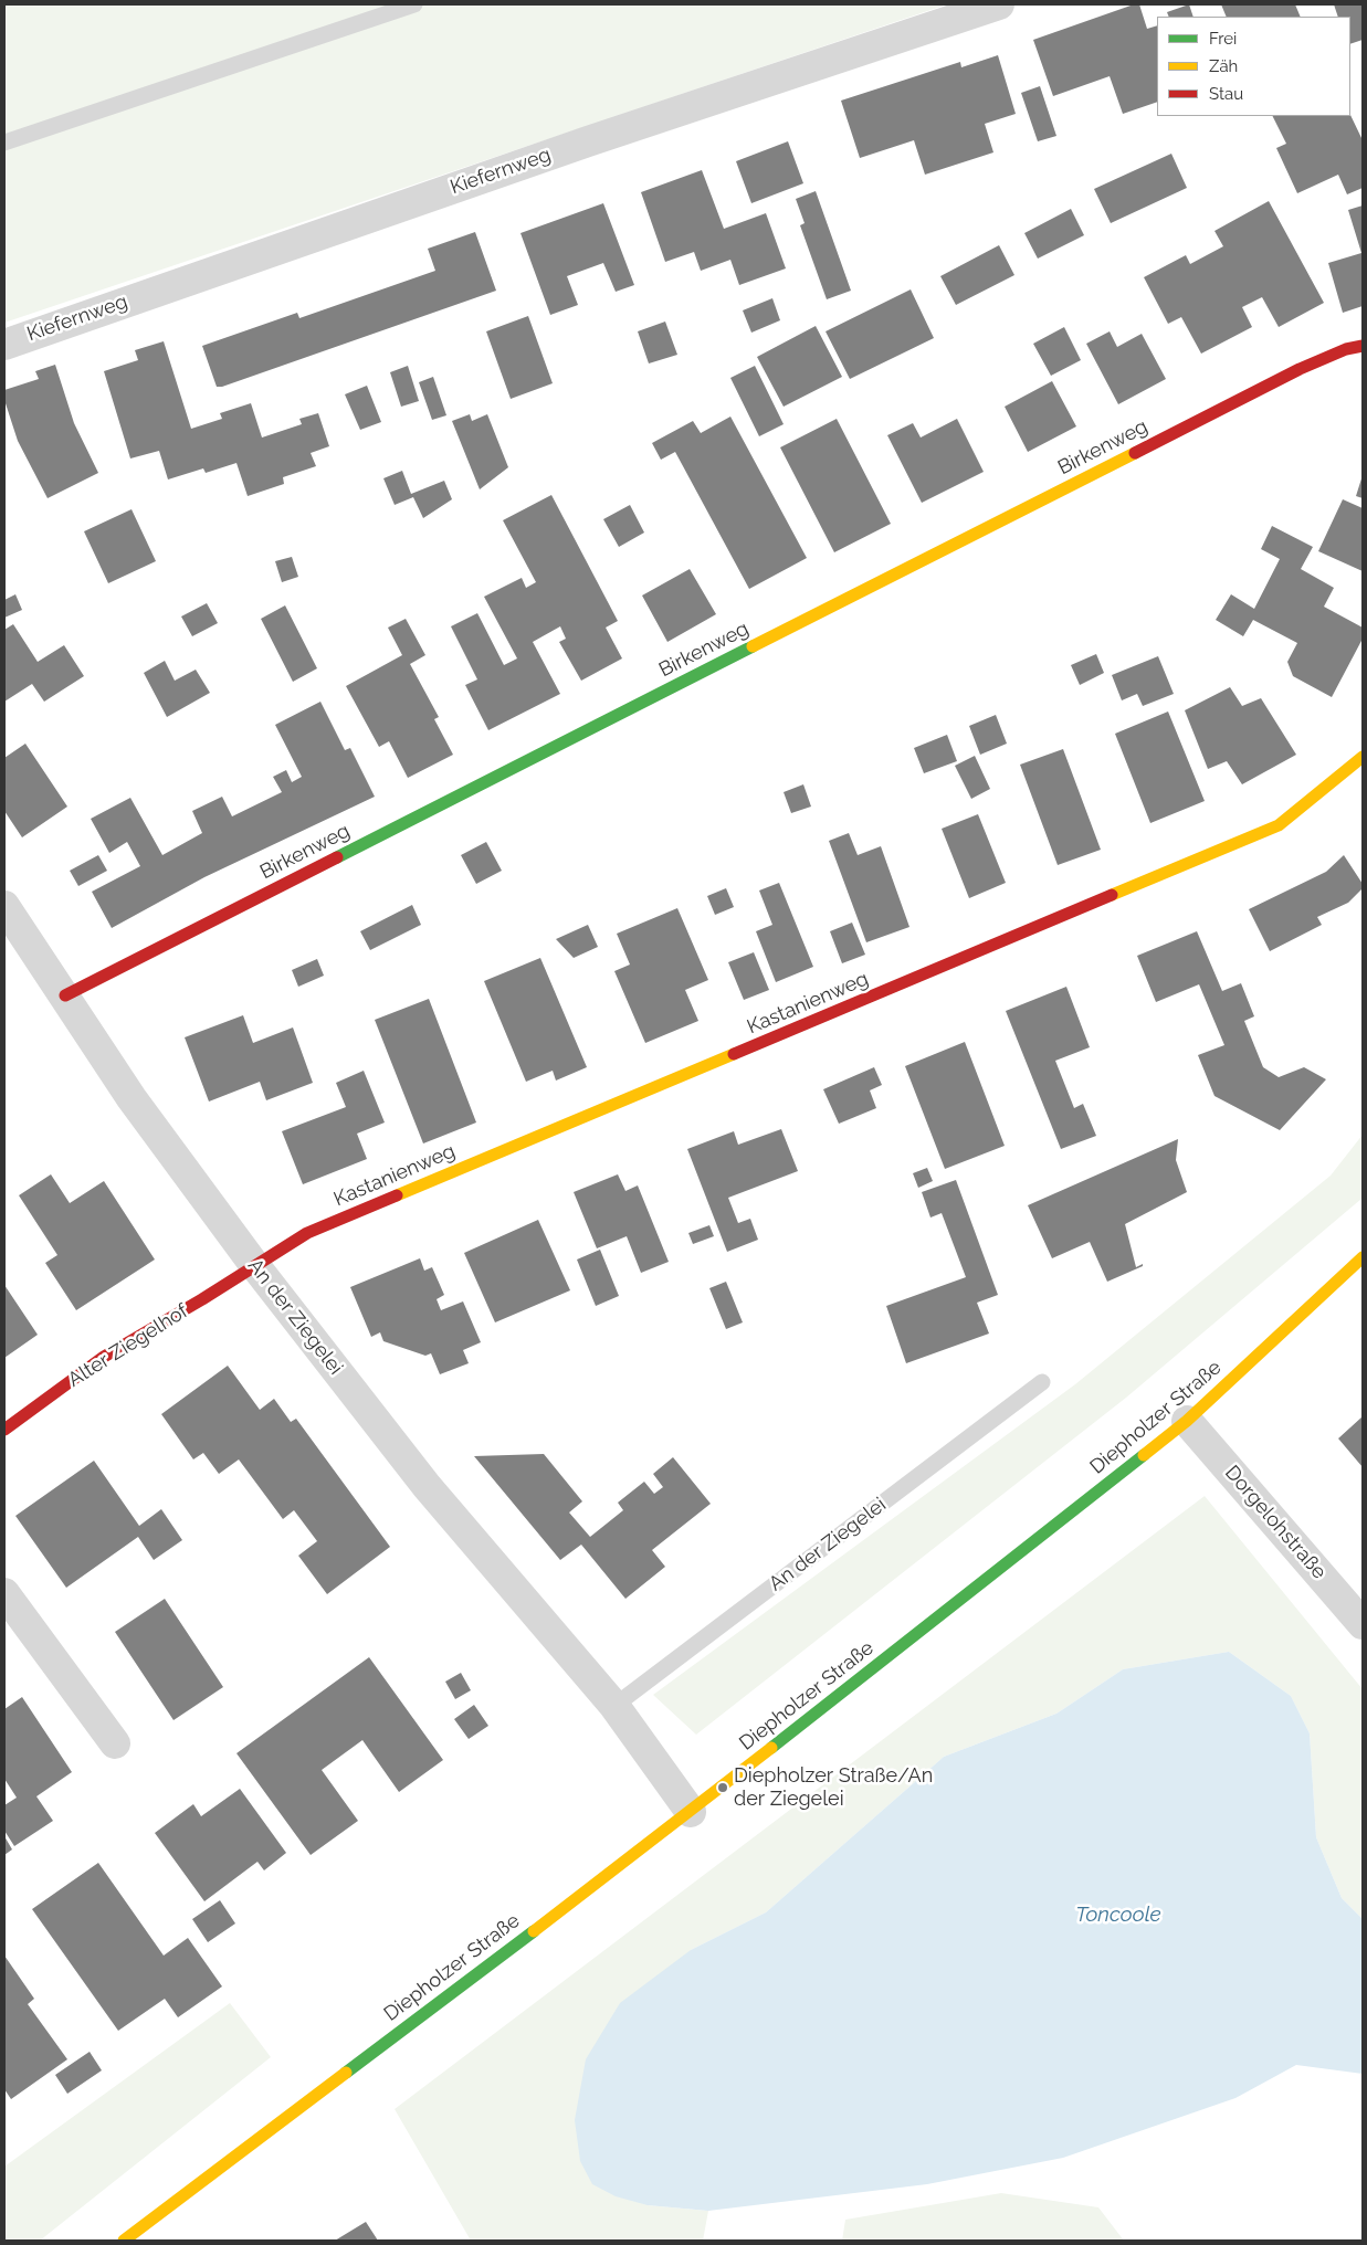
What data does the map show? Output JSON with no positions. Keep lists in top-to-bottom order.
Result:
{
  "streets": {
    "street": [
      "Kiefernweg",
      "Birkenweg",
      "Kastanienweg",
      "An der Ziegelei",
      "Alter Ziegelhof",
      "Diepholzer Straße",
      "Dorgelohstraße"
    ]
  },
  "crossings": [
    ["Birkenweg", "An der Ziegelei"],
    ["Kastanienweg", "An der Ziegelei"],
    ["Kastanienweg", "Alter Ziegelhof"],
    ["An der Ziegelei", "Alter Ziegelhof"],
    ["An der Ziegelei", "Diepholzer Straße"],
    ["Diepholzer Straße", "Dorgelohstraße"]
  ],
  "water": ["Toncoole"],
  "places": ["Diepholzer Straße/An der Ziegelei"],
  "legend": ["Frei", "Zäh", "Stau"]
}
